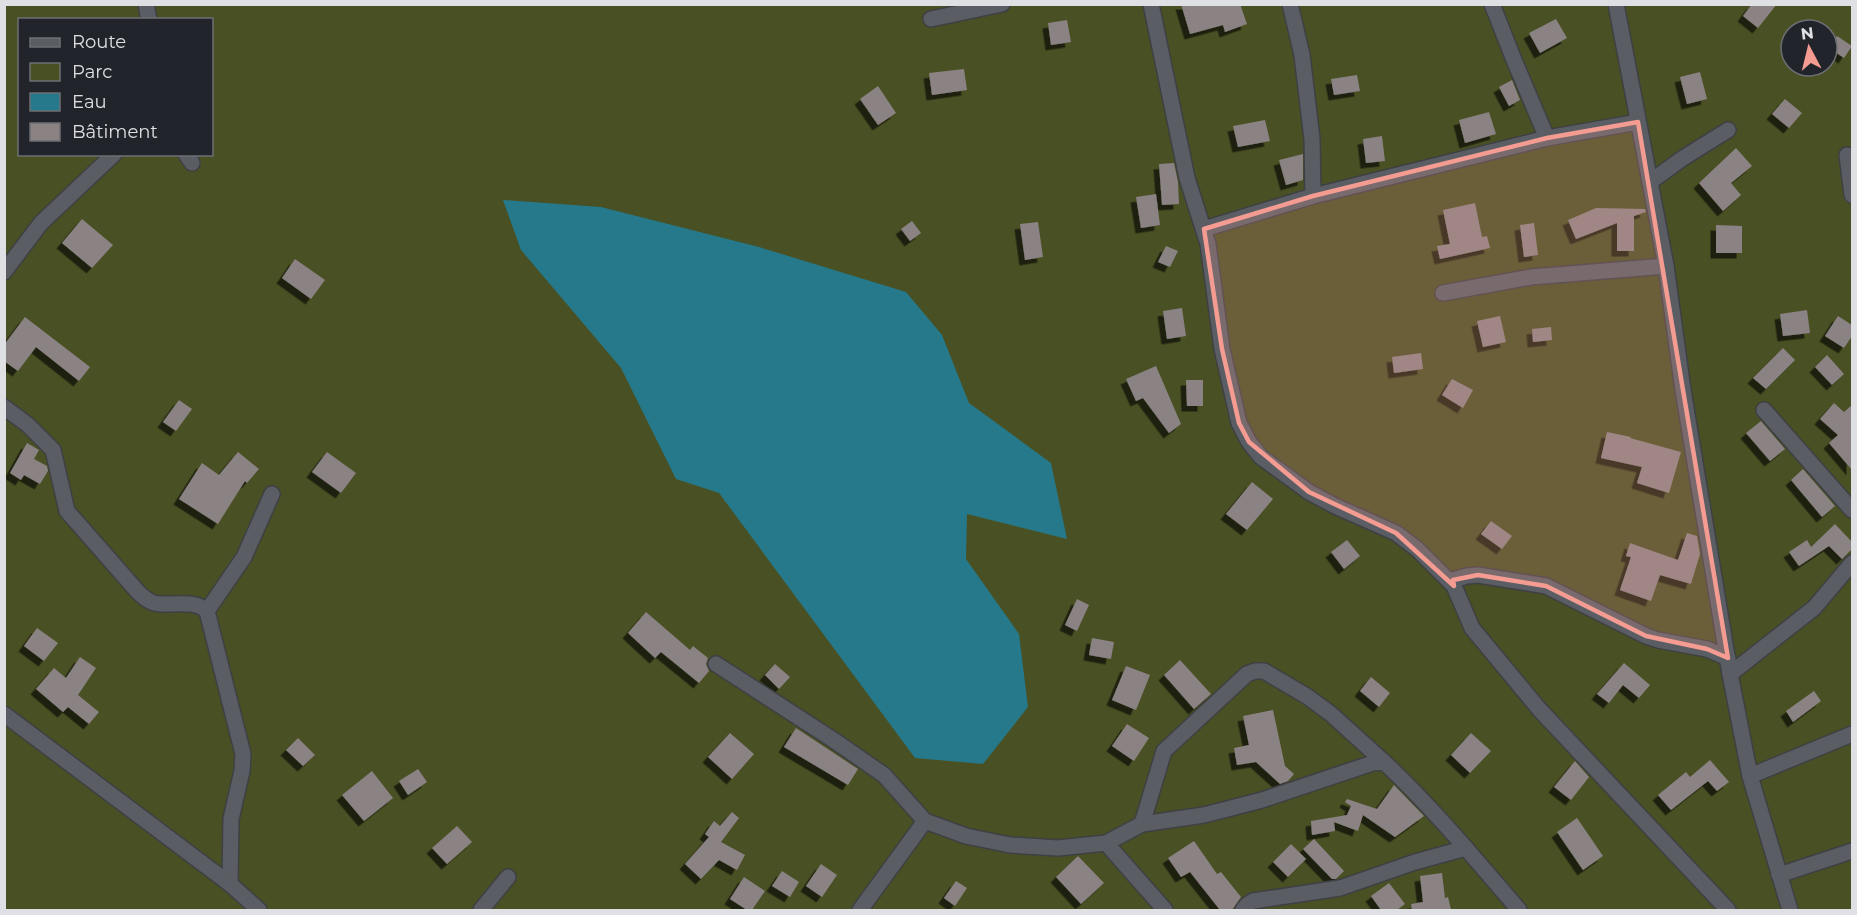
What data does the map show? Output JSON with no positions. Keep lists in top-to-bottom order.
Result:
{
  "legend": [
    "Route",
    "Parc",
    "Eau",
    "Bâtiment"
  ],
  "north": "top"
}
